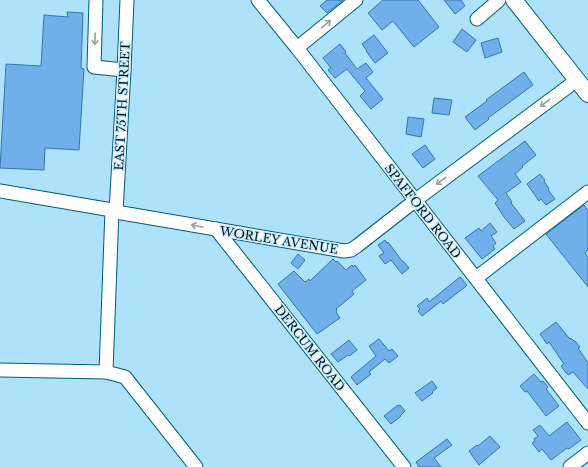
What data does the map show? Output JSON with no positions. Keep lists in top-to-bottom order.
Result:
{
  "streets": {
    "street": [
      "EAST 75TH STREET",
      "SPAFFORD ROAD",
      "WORLEY AVENUE",
      "DERCUM ROAD"
    ]
  },
  "crossings": [
    ["EAST 75TH STREET", "WORLEY AVENUE"],
    ["SPAFFORD ROAD", "WORLEY AVENUE"],
    ["WORLEY AVENUE", "DERCUM ROAD"]
  ]
}
